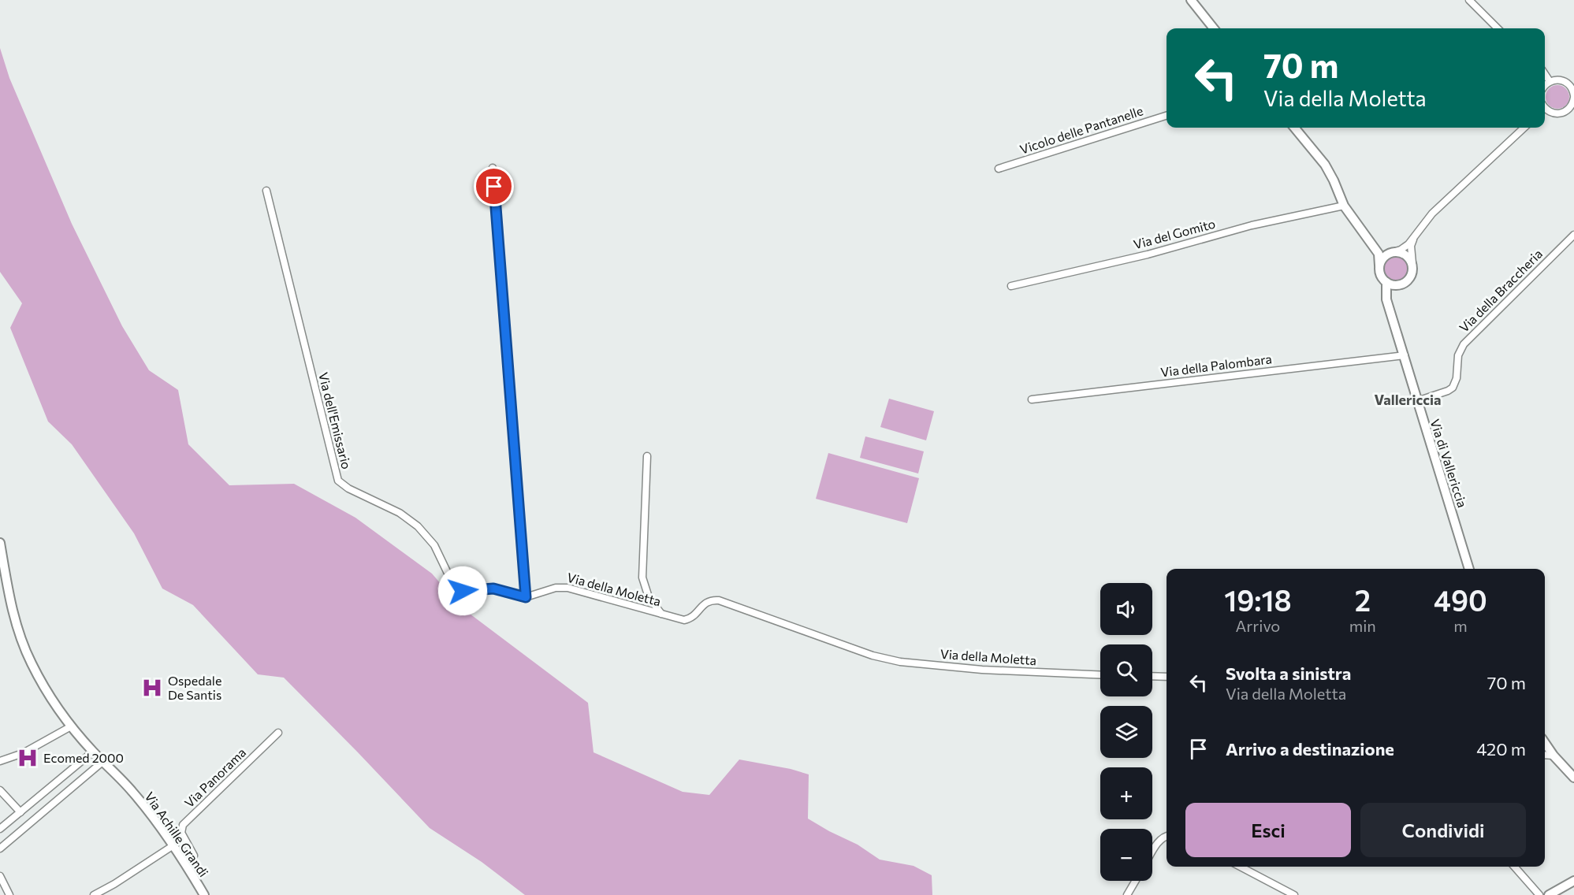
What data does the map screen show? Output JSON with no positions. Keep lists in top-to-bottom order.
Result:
{
  "streets": {
    "street": [
      "Vicolo delle Pantanelle",
      "Via del Gomito",
      "Via della Braccheria",
      "Via della Palombara",
      "Via dell'Emissario",
      "Via di Vallericcia",
      "Via della Moletta",
      "Via Panorama",
      "Via Achille Grandi"
    ]
  },
  "crossings": [
    ["Via del Gomito", "Via di Vallericcia"],
    ["Via della Braccheria", "Via di Vallericcia"],
    ["Via della Palombara", "Via di Vallericcia"],
    ["Via dell'Emissario", "Via della Moletta"],
    ["Via Panorama", "Via Achille Grandi"]
  ],
  "districts": ["Vallericcia"],
  "places": {
    "hospital": ["Ospedale De Santis", "Ecomed 2000"]
  },
  "page": {
    "turn": ["70 m", "Via della Moletta"],
    "eta": [
      "19:18",
      "Arrivo",
      "2",
      "min",
      "490",
      "m"
    ],
    "map_buttons": ["+", "−"],
    "list": [
      {
        "name": "Svolta a sinistra",
        "note": "Via della Moletta",
        "value": "70 m"
      },
      {
        "name": "Arrivo a destinazione",
        "value": "420 m"
      }
    ],
    "buttons": ["Esci", "Condividi"]
  }
}
